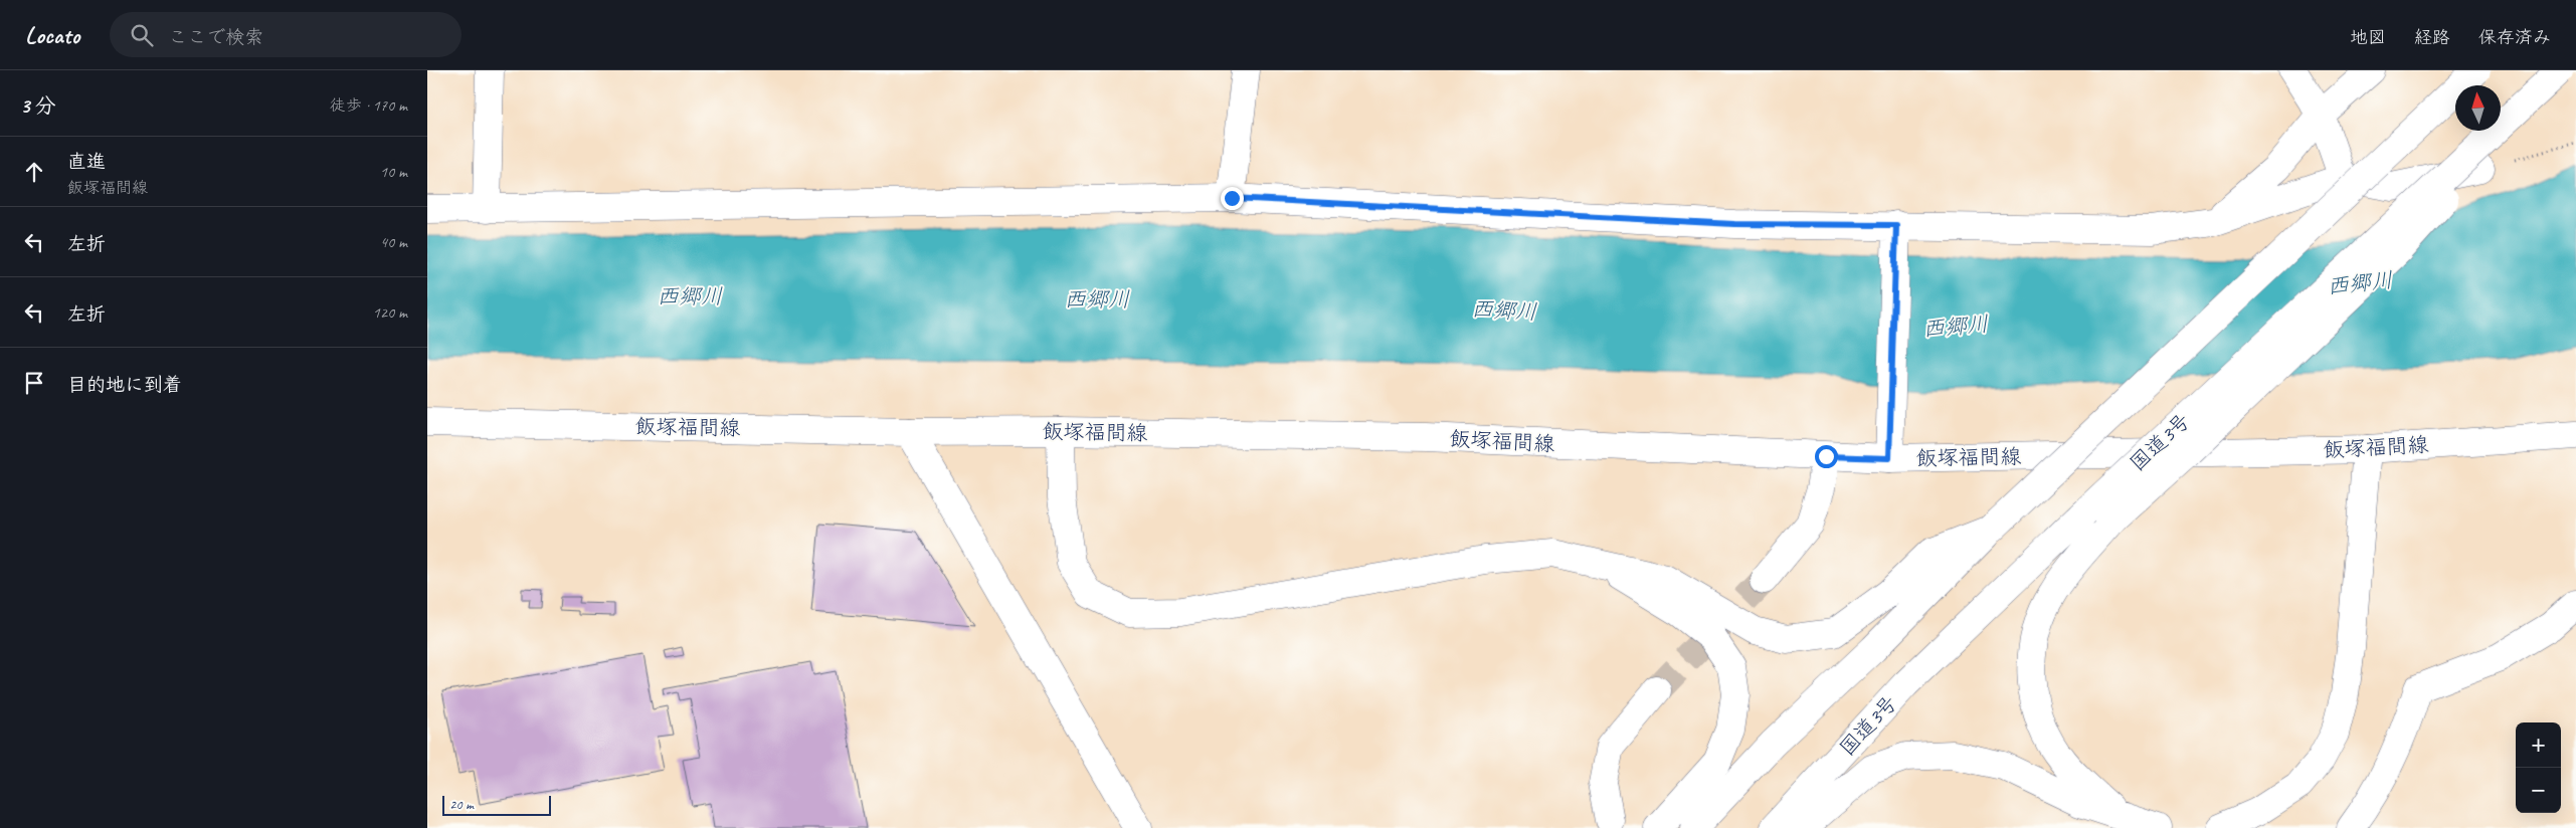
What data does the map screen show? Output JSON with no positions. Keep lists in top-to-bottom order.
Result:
{
  "streets": {
    "main road": ["飯塚福間線", "国道3号"]
  },
  "water": ["西郷川"],
  "scale_bar": "20 m",
  "north": "top",
  "page": {
    "header": "Locato",
    "search": "ここで検索",
    "nav": ["地図", "経路", "保存済み"],
    "heading": ["3 分", "徒歩 · 170 m"],
    "list": [
      ["直進", "飯塚福間線", "10 m"],
      ["左折", "40 m"],
      ["左折", "120 m"],
      "目的地に到着"
    ],
    "map_buttons": ["+", "−"],
    "scale": "20 m"
  }
}
